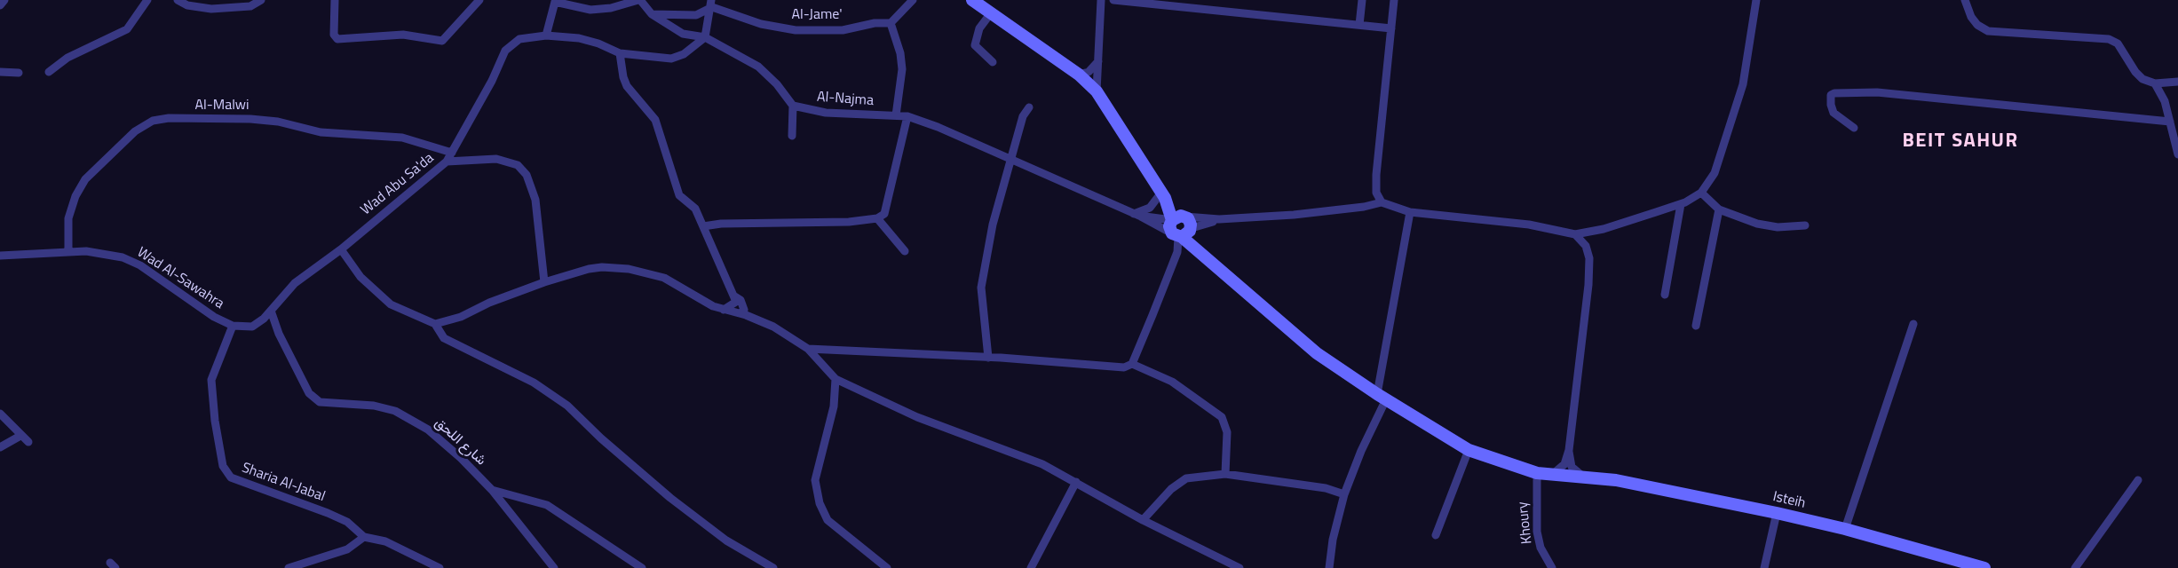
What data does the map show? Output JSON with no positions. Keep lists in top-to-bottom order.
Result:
{
  "streets": {
    "street": [
      "Al-Jame'",
      "Al-Najma",
      "Al-Malwi",
      "Wad Abu Sa'da",
      "Wad Al-Sawahra",
      "شارع اللحق",
      "Sharia Al-Jabal",
      "Isteih",
      "Khoury"
    ]
  },
  "crossings": [
    ["Al-Malwi", "Wad Abu Sa'da"],
    ["Al-Malwi", "Wad Al-Sawahra"],
    ["Wad Abu Sa'da", "Wad Al-Sawahra"],
    ["Wad Al-Sawahra", "شارع اللحق"],
    ["Wad Al-Sawahra", "Sharia Al-Jabal"],
    ["Isteih", "Khoury"]
  ],
  "districts": ["BEIT SAHUR"]
}
